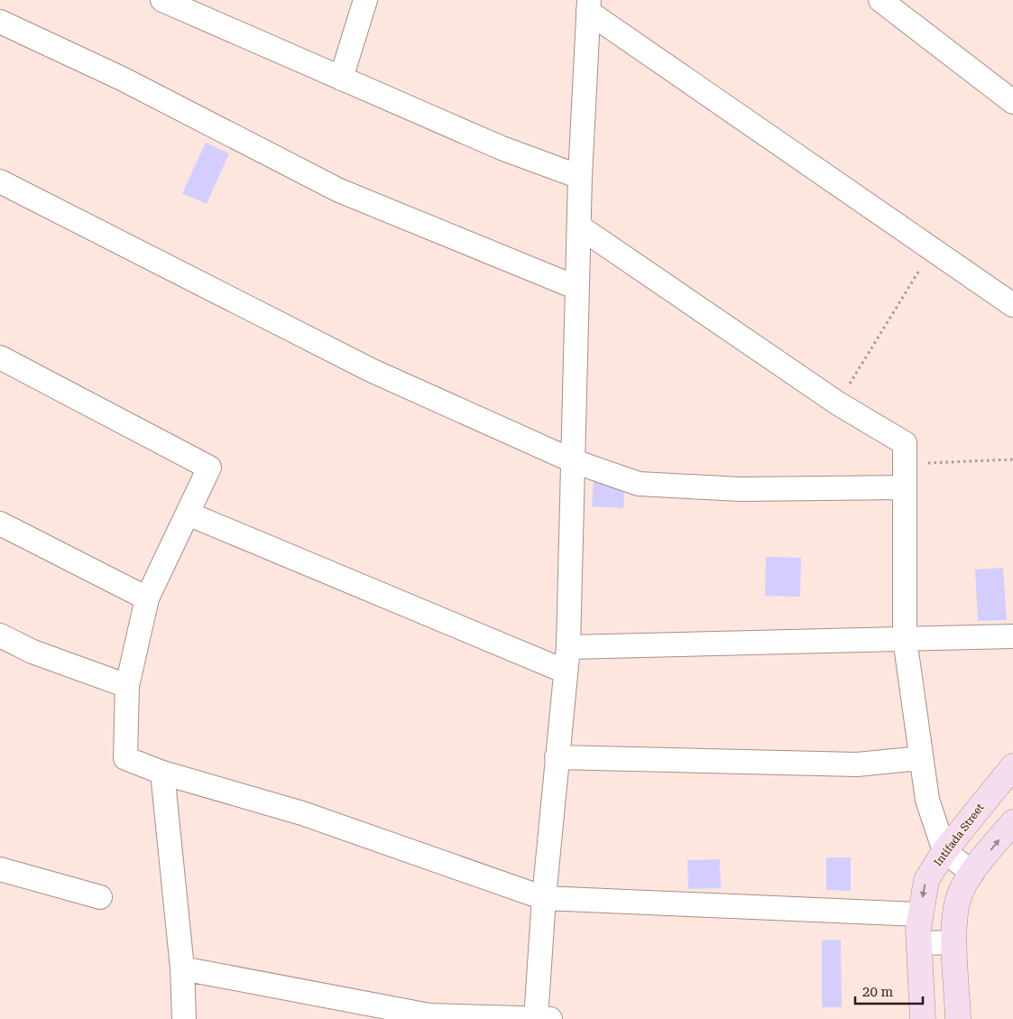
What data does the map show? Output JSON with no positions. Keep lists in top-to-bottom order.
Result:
{
  "streets": {
    "main road": ["Intifada Street"]
  },
  "scale_bar": "20 m"
}
